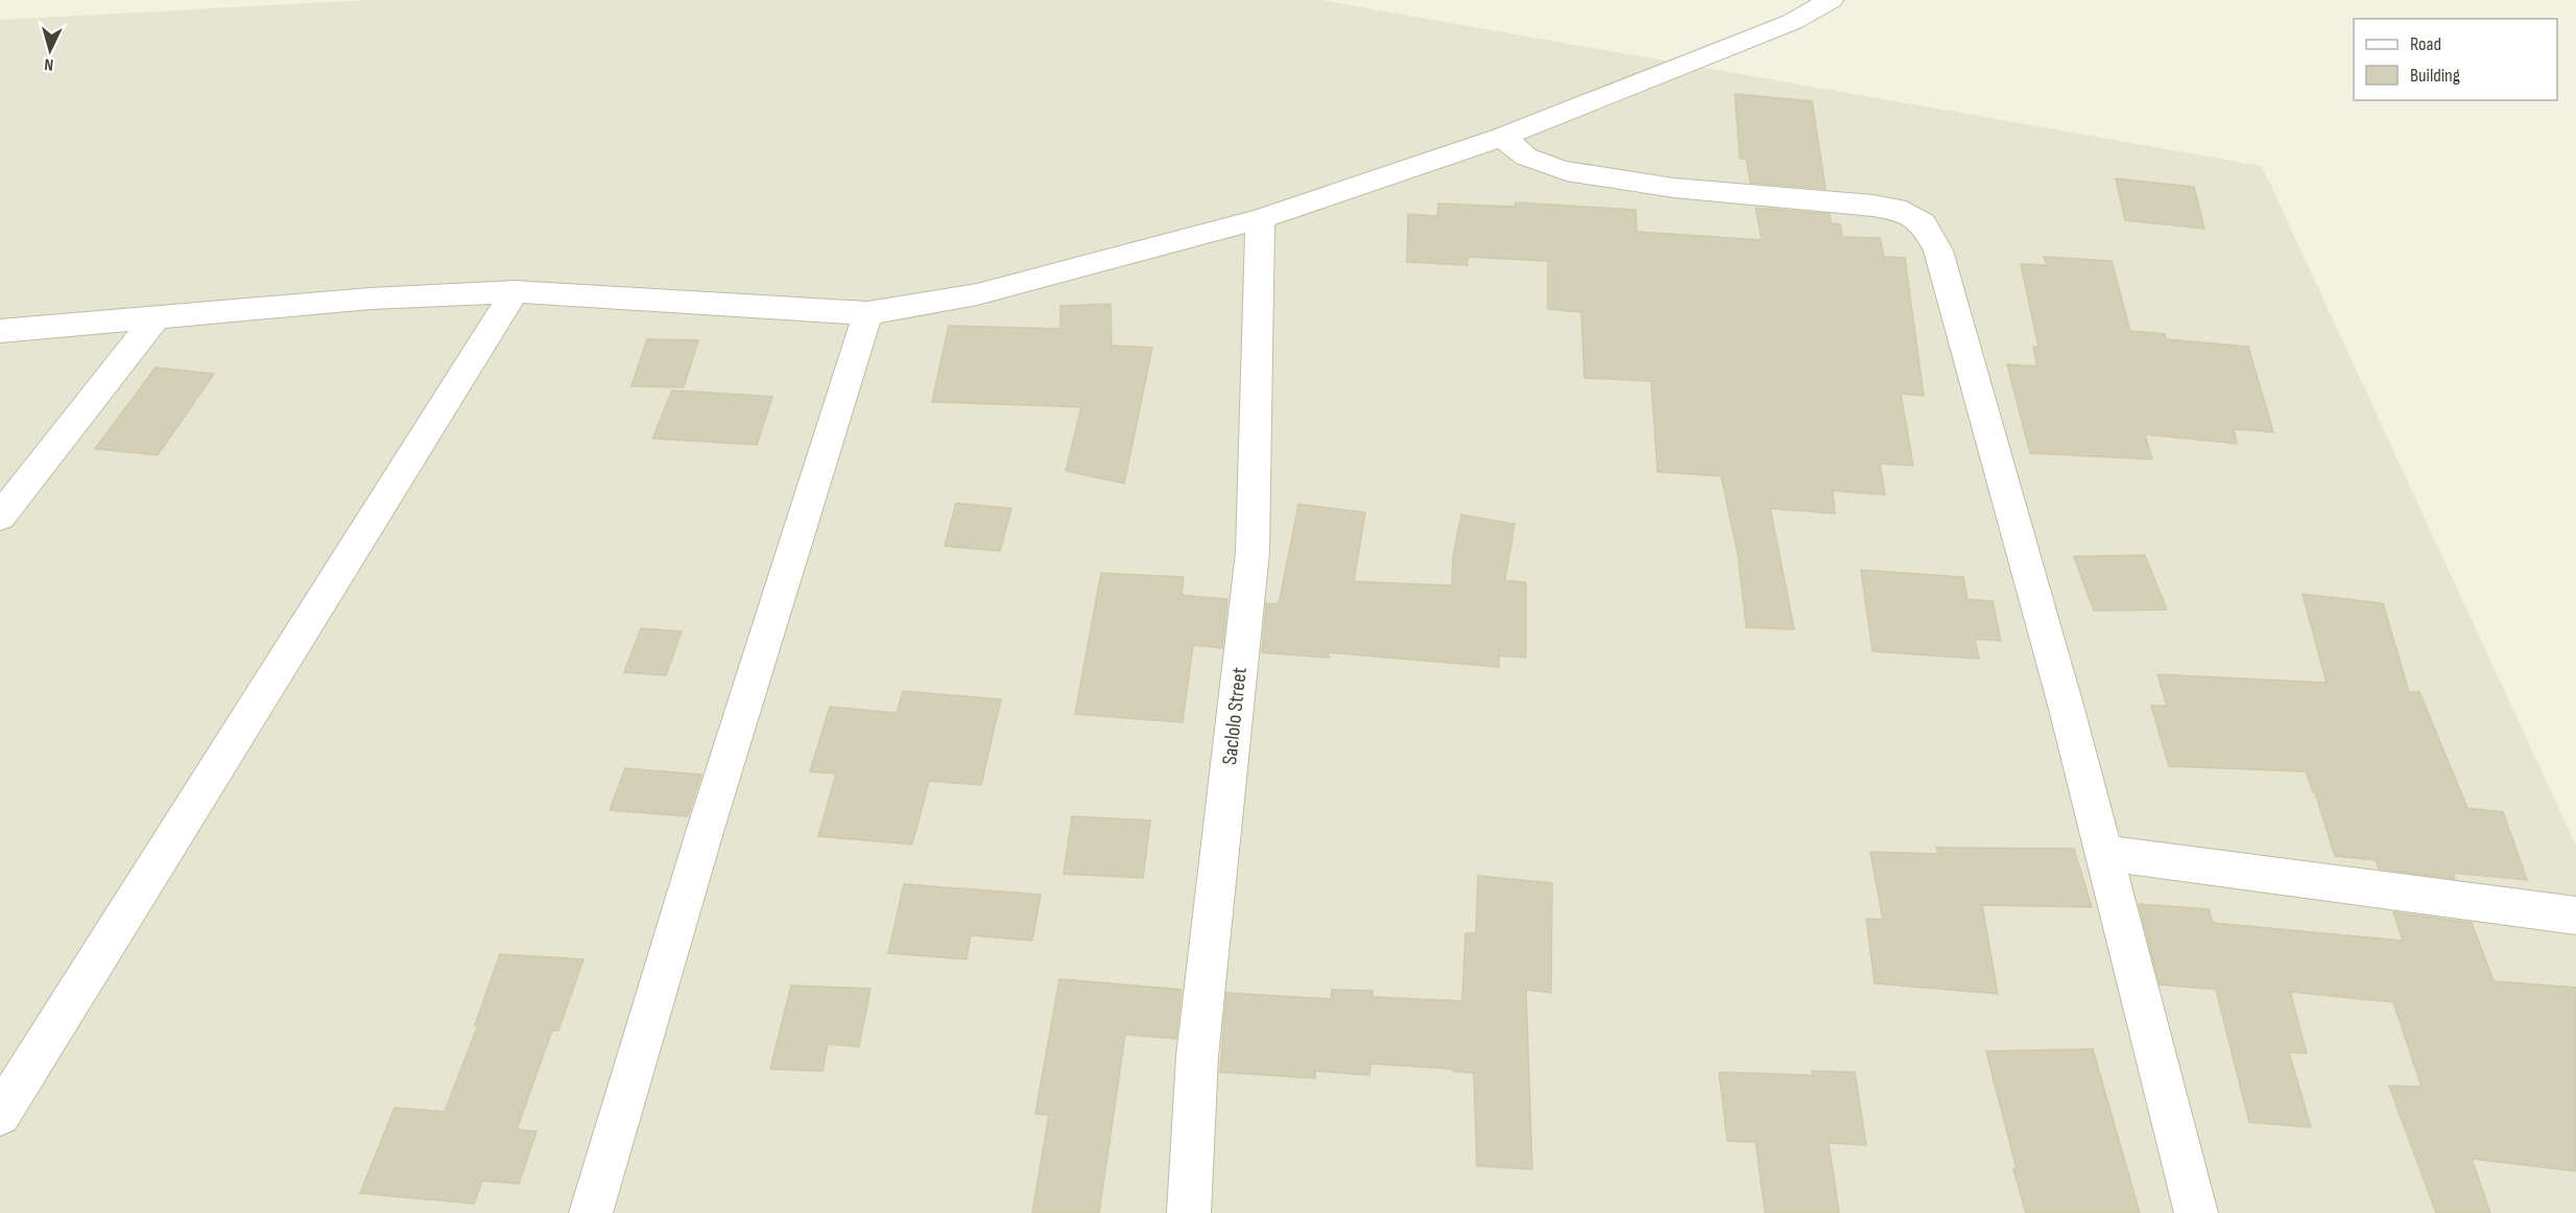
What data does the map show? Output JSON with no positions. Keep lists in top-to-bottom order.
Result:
{
  "streets": {
    "street": ["Saclolo Street"]
  },
  "legend": ["Road", "Building"],
  "north": "bottom"
}
